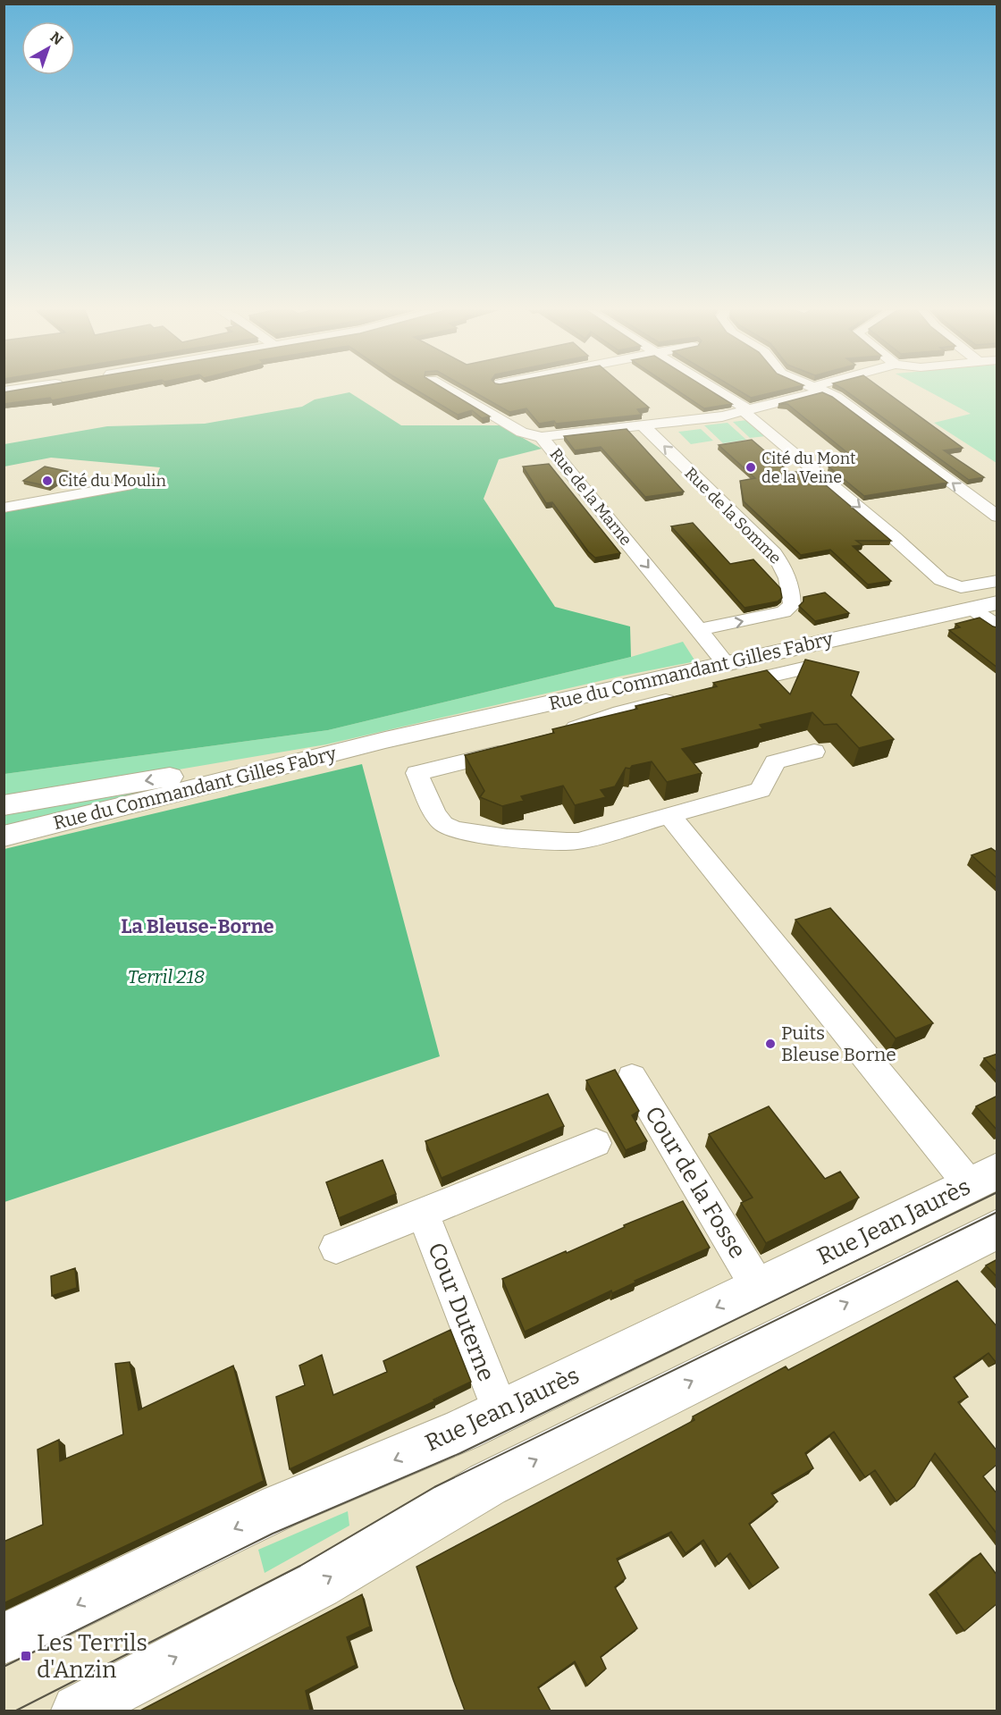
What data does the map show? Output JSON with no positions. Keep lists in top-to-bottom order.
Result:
{
  "streets": {
    "street": [
      "Rue de la Marne",
      "Rue de la Somme",
      "Rue du Commandant Gilles Fabry",
      "Cour de la Fosse",
      "Rue Jean Jaurès",
      "Cour Duterne"
    ]
  },
  "crossings": [
    ["Rue de la Marne", "Rue de la Somme"],
    ["Rue de la Marne", "Rue du Commandant Gilles Fabry"],
    ["Cour de la Fosse", "Rue Jean Jaurès"],
    ["Rue Jean Jaurès", "Cour Duterne"]
  ],
  "districts": ["La Bleuse-Borne"],
  "parks": ["Terril 218"],
  "places": {
    "other": ["Cité du Mont de la Veine", "Cité du Moulin", "Puits Bleuse Borne"],
    "transit": ["Les Terrils d'Anzin"]
  },
  "north": "top right"
}
